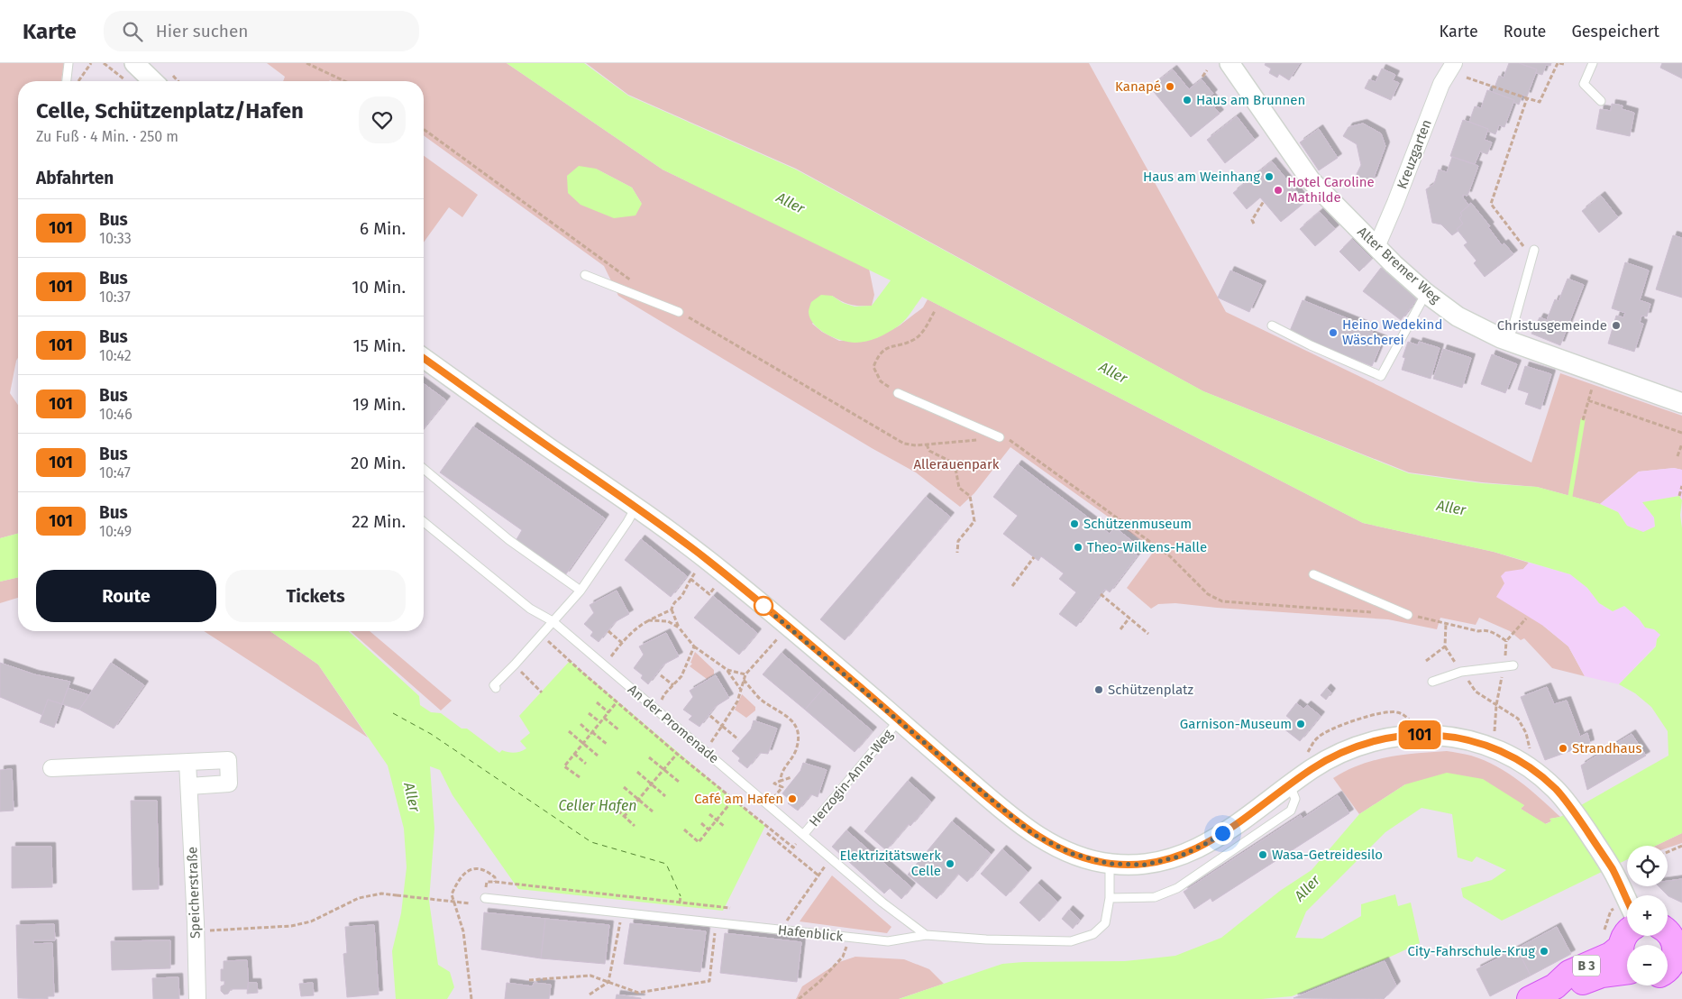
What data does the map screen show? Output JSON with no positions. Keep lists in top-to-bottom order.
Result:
{
  "streets": {
    "main road": ["B 3"],
    "street": ["Kreuzgarten", "Alter Bremer Weg", "Speicherstraße"],
    "lane": ["An der Promenade", "Herzogin-Anna-Weg", "Hafenblick"]
  },
  "crossings": [
    ["Kreuzgarten", "Alter Bremer Weg"],
    ["An der Promenade", "Herzogin-Anna-Weg"],
    ["An der Promenade", "Hafenblick"]
  ],
  "water": ["Aller", "Celler Hafen"],
  "parks": ["Allerauenpark"],
  "places": [
    "Kanapé",
    "Haus am Brunnen",
    "Haus am Weinhang",
    "Hotel Caroline Mathilde",
    "Christusgemeinde",
    "Heino Wedekind Wäscherei",
    "Schützenmuseum",
    "Theo-Wilkens-Halle",
    "Schützenplatz",
    "Garnison-Museum",
    "Strandhaus",
    "Café am Hafen",
    "Wasa-Getreidesilo",
    "Elektrizitätswerk Celle",
    "City-Fahrschule-Krug"
  ],
  "lines": ["bus line 101"],
  "page": {
    "header": "Karte",
    "search": "Hier suchen",
    "nav": ["Karte", "Route", "Gespeichert"],
    "on_map": "101",
    "heading": [
      ["Celle, Schützenplatz/Hafen", "Zu Fuß · 4 Min. · 250 m"],
      "Abfahrten"
    ],
    "list": [
      {
        "mark": "101",
        "name": "Bus",
        "note": "10:33",
        "value": "6 Min."
      },
      {
        "mark": "101",
        "name": "Bus",
        "note": "10:37",
        "value": "10 Min."
      },
      {
        "mark": "101",
        "name": "Bus",
        "note": "10:42",
        "value": "15 Min."
      },
      {
        "mark": "101",
        "name": "Bus",
        "note": "10:46",
        "value": "19 Min."
      },
      {
        "mark": "101",
        "name": "Bus",
        "note": "10:47",
        "value": "20 Min."
      },
      {
        "mark": "101",
        "name": "Bus",
        "note": "10:49",
        "value": "22 Min."
      }
    ],
    "buttons": ["Route", "Tickets"],
    "map_buttons": ["+", "−"]
  }
}
